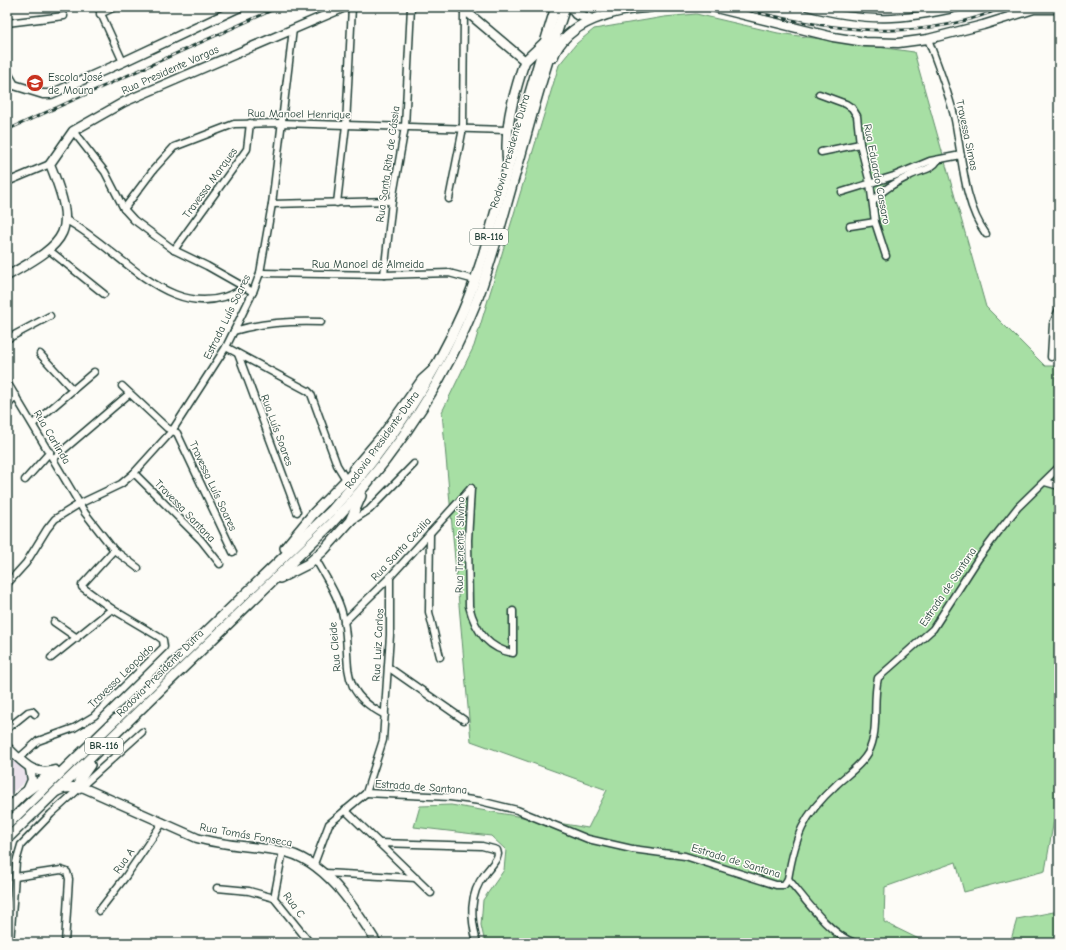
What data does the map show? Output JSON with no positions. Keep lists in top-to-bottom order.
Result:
{
  "streets": {
    "highway": ["Rodovia Presidente Dutra", "BR-116"],
    "main road": ["Rua Presidente Vargas", "Rua Tomás Fonseca"],
    "street": [
      "Rua Manoel Henrique",
      "Travessa Simas",
      "Rua Santa Rita de Cássia",
      "Rua Eduardo Cassaro",
      "Travessa Marques",
      "Rua Manoel de Almeida",
      "Estrada Luís Soares",
      "Rua Luís Soares",
      "Rua Carlinda",
      "Travessa Luís Soares",
      "Travessa Santana",
      "Rua Trenente Silvino",
      "Rua Santa Cecilia",
      "Estrada de Santana",
      "Rua Luiz Carlos",
      "Rua Cleide",
      "Travessa Leopoldo",
      "Rua A",
      "Rua C"
    ]
  },
  "crossings": [
    ["Rua Presidente Vargas", "Estrada Luís Soares"],
    ["Rua Manoel Henrique", "Rua Santa Rita de Cássia"],
    ["Rua Manoel Henrique", "Travessa Marques"],
    ["Rua Manoel Henrique", "Estrada Luís Soares"],
    ["Rodovia Presidente Dutra", "Rua Manoel de Almeida"],
    ["Rua Santa Rita de Cássia", "Rua Manoel de Almeida"],
    ["Rua Manoel de Almeida", "Estrada Luís Soares"],
    ["Estrada Luís Soares", "Rua Carlinda"],
    ["Estrada Luís Soares", "Travessa Luís Soares"],
    ["Estrada Luís Soares", "Travessa Santana"],
    ["Rua Trenente Silvino", "Rua Santa Cecilia"],
    ["Rua Santa Cecilia", "Rua Luiz Carlos"],
    ["Rua Santa Cecilia", "Rua Cleide"],
    ["Rua Luiz Carlos", "Rua Cleide"],
    ["Rua Tomás Fonseca", "Rua A"],
    ["Rua Tomás Fonseca", "Rua C"]
  ],
  "places": {
    "school or university": ["Escola José de Moura"]
  }
}
